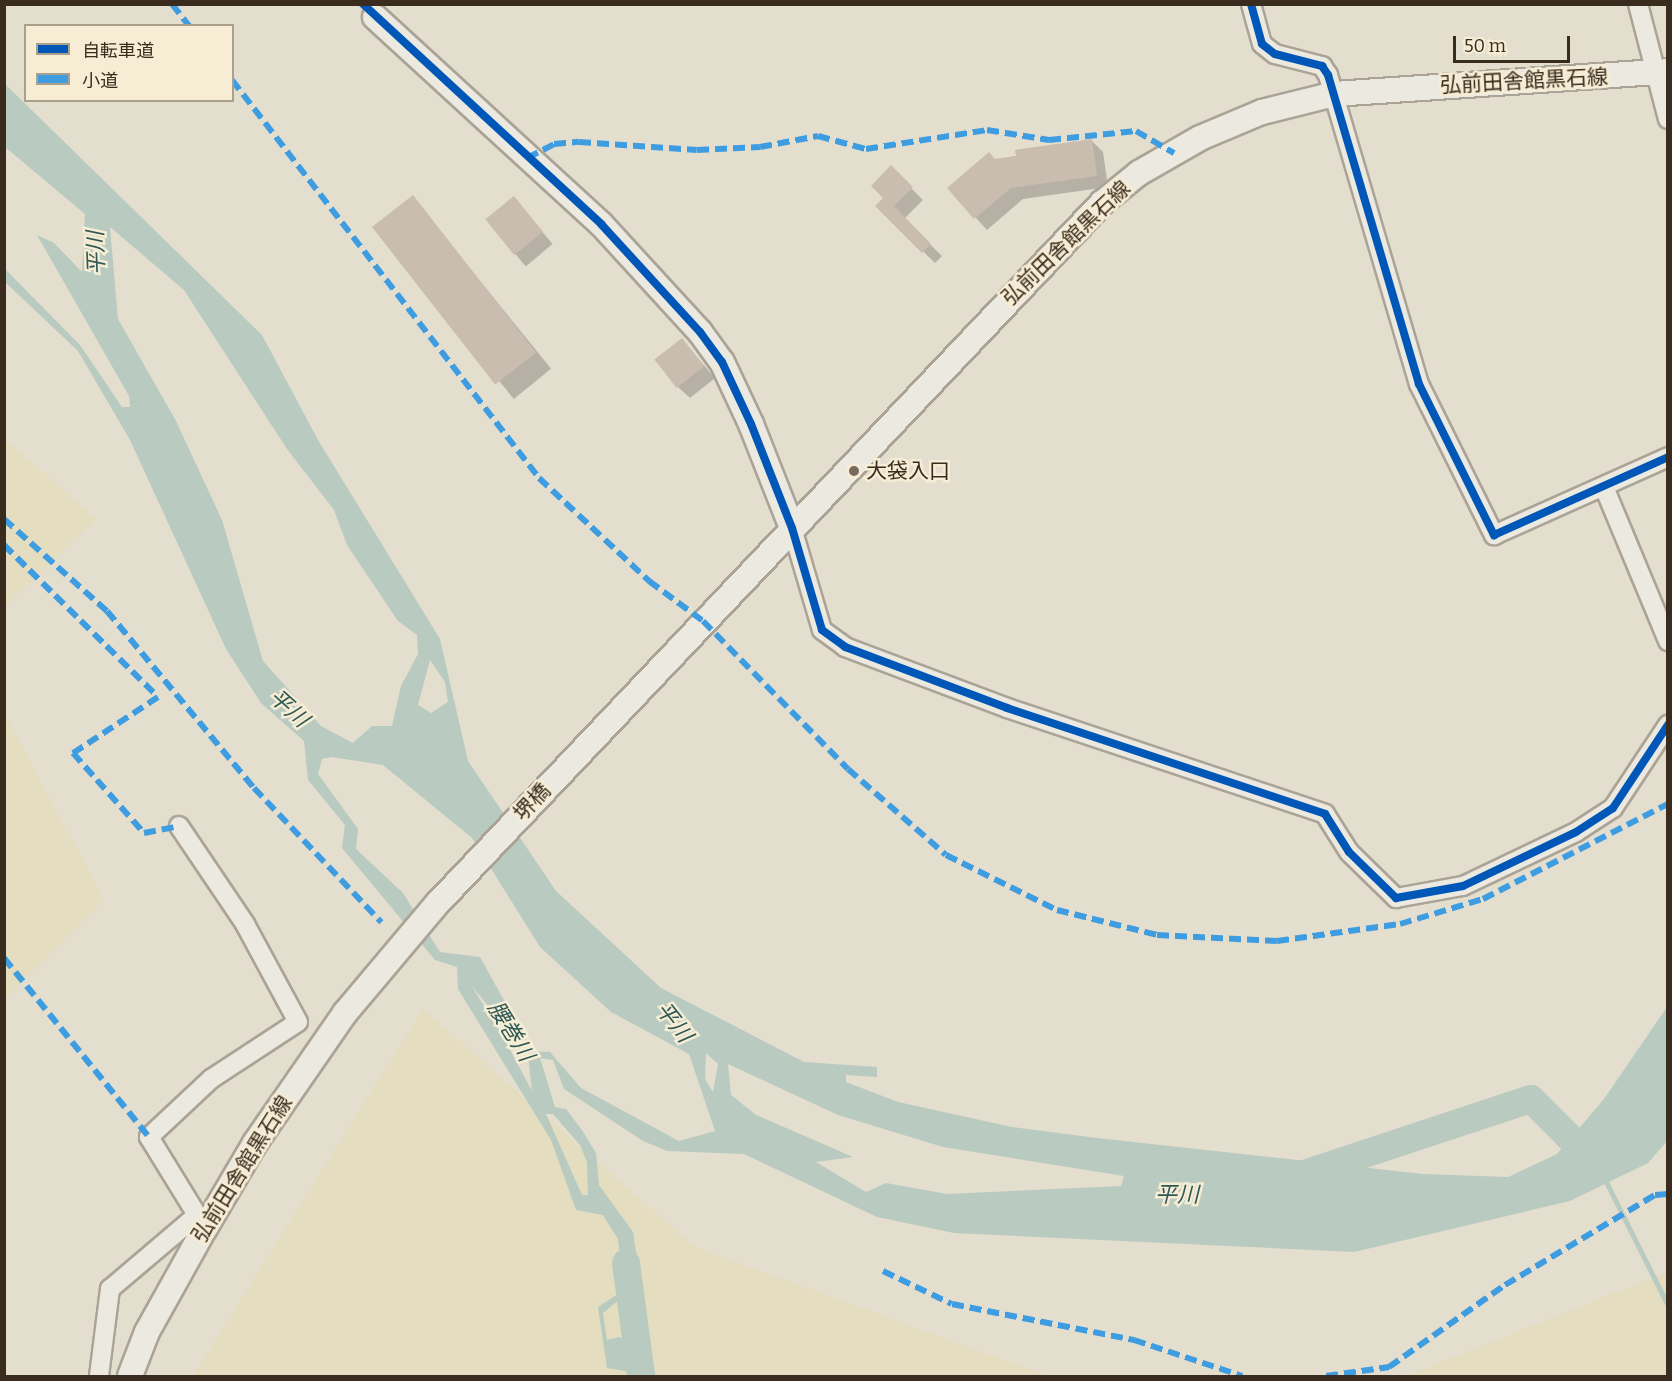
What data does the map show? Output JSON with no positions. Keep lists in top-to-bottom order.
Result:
{
  "streets": {
    "main road": ["弘前田舎館黒石線", "堺橋"]
  },
  "crossings": [
    ["弘前田舎館黒石線", "堺橋"]
  ],
  "water": ["平川", "腰巻川"],
  "places": ["大袋入口"],
  "legend": ["自転車道", "小道"],
  "scale_bar": "50 m"
}
